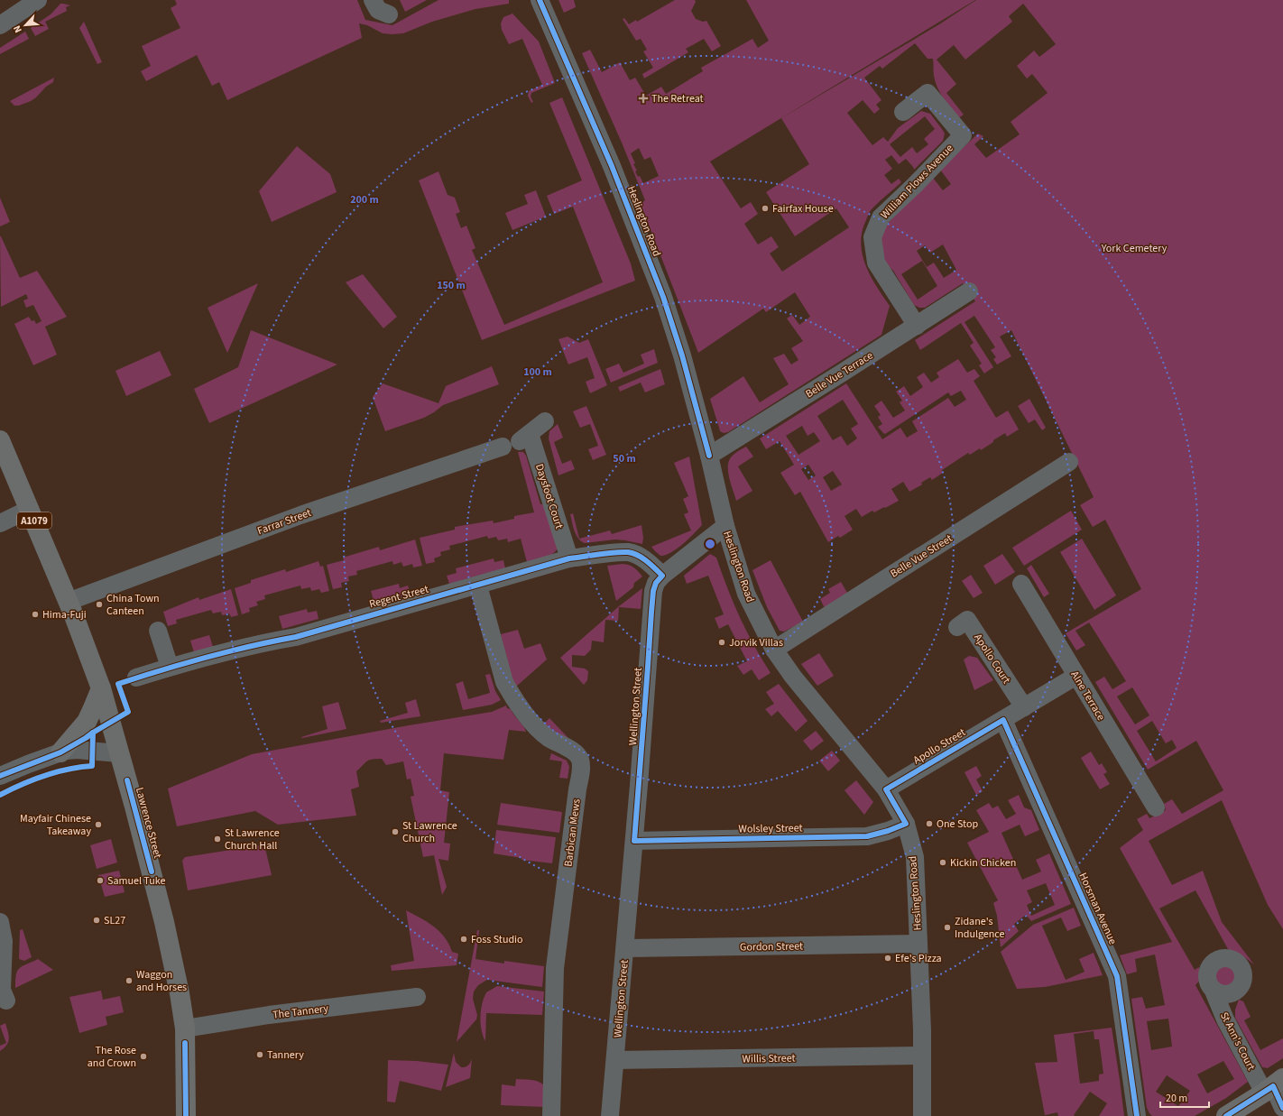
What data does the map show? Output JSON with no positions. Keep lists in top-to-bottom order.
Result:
{
  "streets": {
    "main road": ["A1079", "Lawrence Street"],
    "street": [
      "William Plows Avenue",
      "Heslington Road",
      "Belle Vue Terrace",
      "Daysfoot Court",
      "Farrar Street",
      "Belle Vue Street",
      "Regent Street",
      "Apollo Court",
      "Alne Terrace",
      "Wellington Street",
      "Apollo Street",
      "Wolsley Street",
      "Barbican Mews",
      "Horsman Avenue",
      "Gordon Street",
      "The Tannery",
      "St Ann's Court",
      "Willis Street"
    ]
  },
  "crossings": [
    ["William Plows Avenue", "Belle Vue Terrace"],
    ["Heslington Road", "Belle Vue Terrace"],
    ["Heslington Road", "Belle Vue Street"],
    ["Heslington Road", "Wellington Street"],
    ["Heslington Road", "Apollo Street"],
    ["Heslington Road", "Wolsley Street"],
    ["Heslington Road", "Gordon Street"],
    ["Heslington Road", "Willis Street"],
    ["Daysfoot Court", "Farrar Street"],
    ["Daysfoot Court", "Regent Street"],
    ["Farrar Street", "Lawrence Street"],
    ["Regent Street", "Wellington Street"],
    ["Regent Street", "Barbican Mews"],
    ["Apollo Court", "Apollo Street"],
    ["Alne Terrace", "Apollo Street"],
    ["Wellington Street", "Wolsley Street"],
    ["Wellington Street", "Gordon Street"],
    ["Wellington Street", "Willis Street"],
    ["Apollo Street", "Horsman Avenue"],
    ["Lawrence Street", "The Tannery"]
  ],
  "parks": ["York Cemetery"],
  "places": {
    "health": ["The Retreat"],
    "other": [
      "Fairfax House",
      "China Town Canteen",
      "Hima-Fuji",
      "Jorvik Villas",
      "One Stop",
      "Mayfair Chinese Takeaway",
      "St Lawrence Church",
      "St Lawrence Church Hall",
      "Kickin Chicken",
      "Samuel Tuke",
      "SL27",
      "Zidane's Indulgence",
      "Foss Studio",
      "Efe's Pizza",
      "Waggon and Horses",
      "Tannery",
      "The Rose and Crown"
    ]
  },
  "scale_bar": "20 m",
  "north": "bottom left",
  "rings": [
    "200 m",
    "150 m",
    "100 m",
    "50 m"
  ]
}
